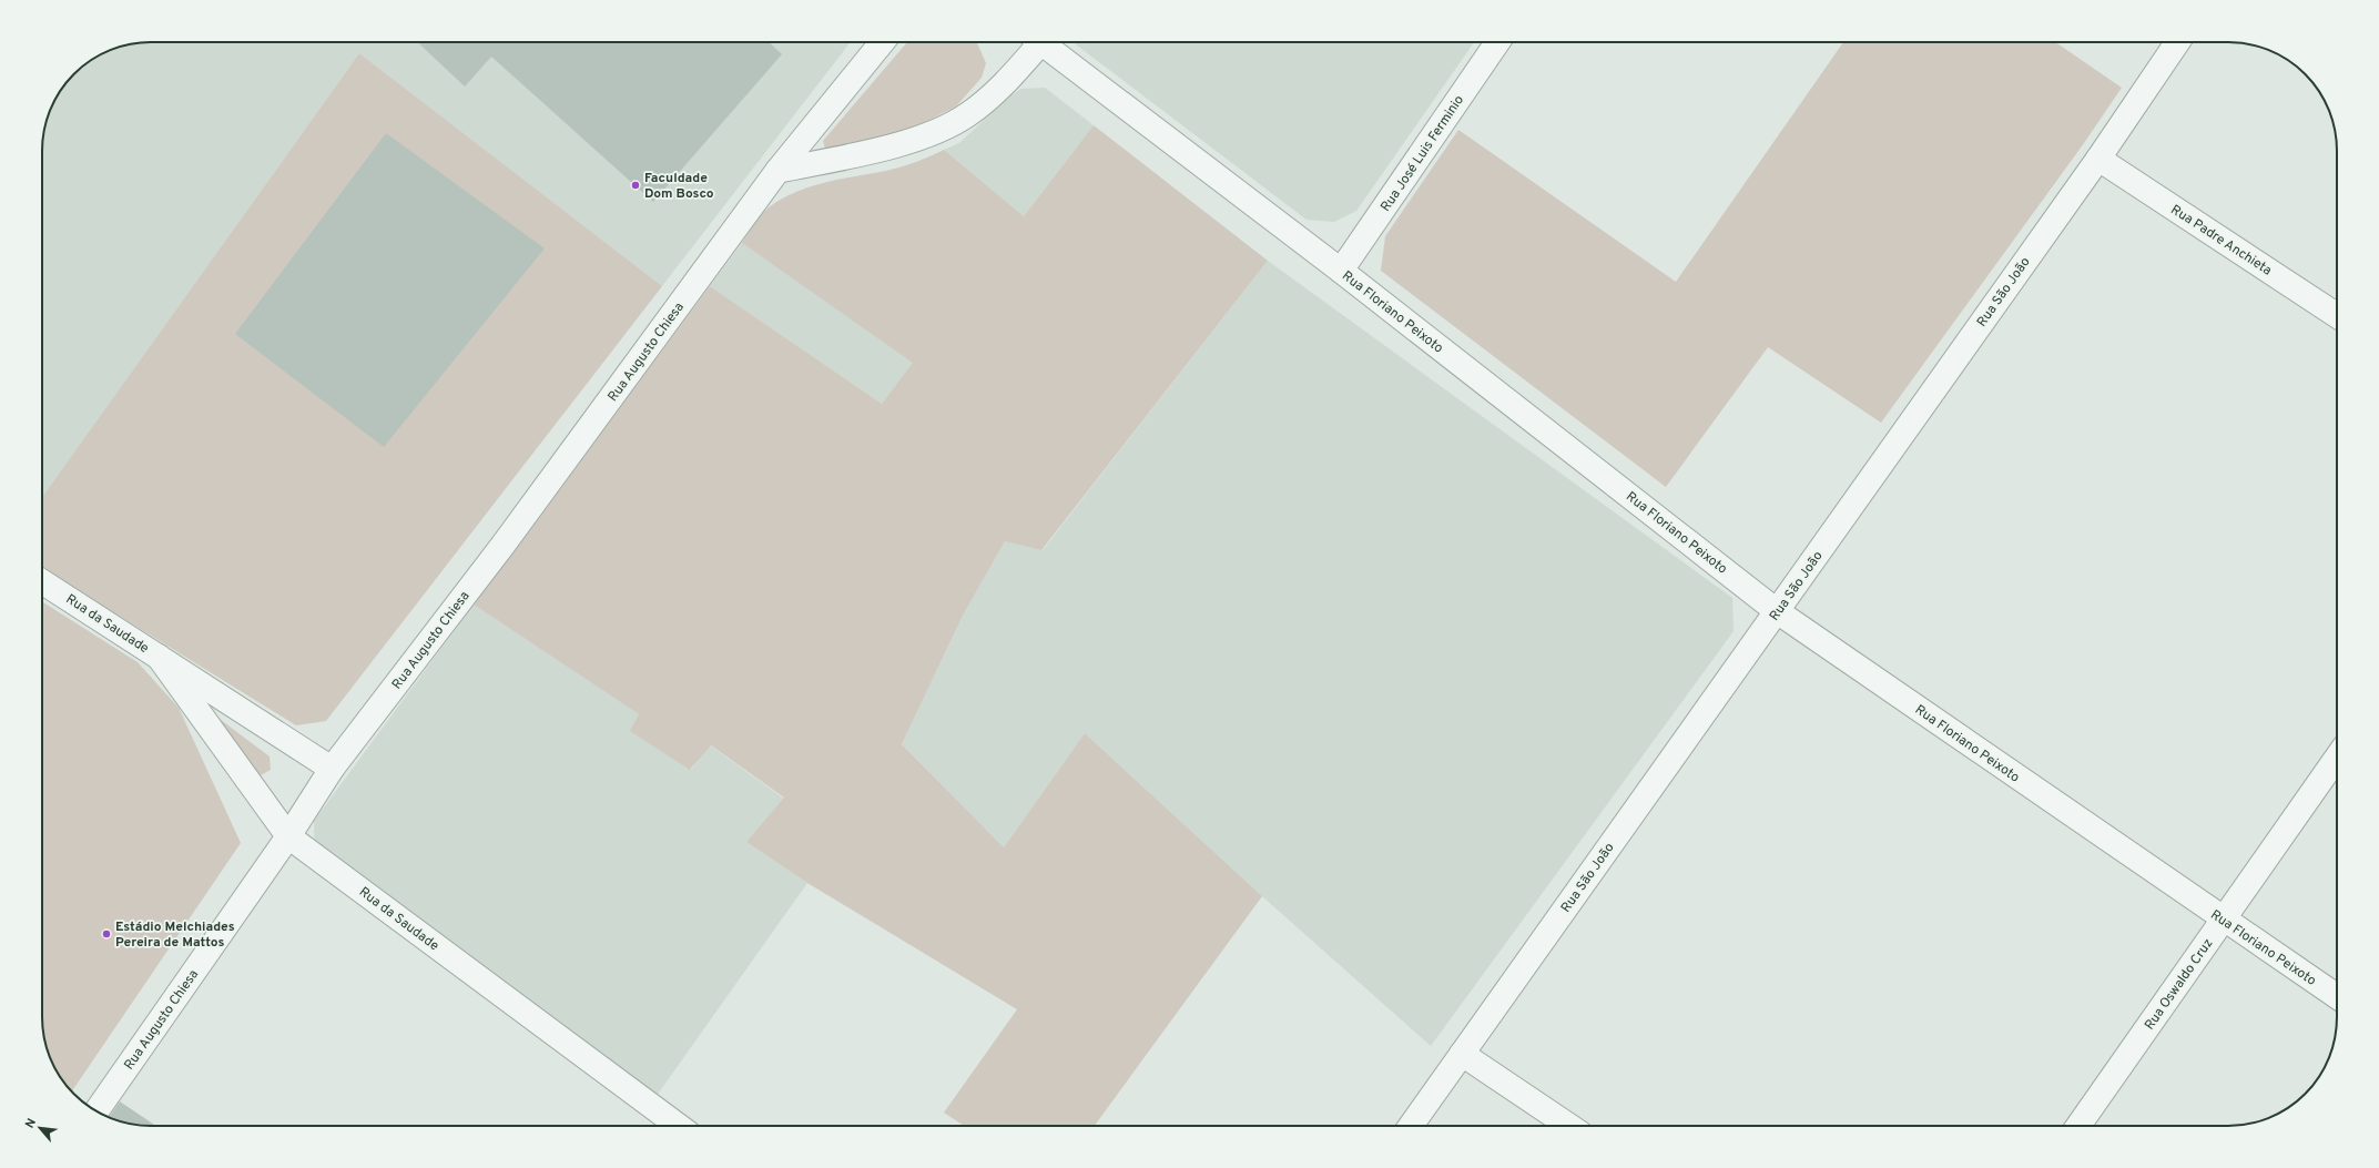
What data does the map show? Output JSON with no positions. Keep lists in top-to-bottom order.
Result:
{
  "streets": {
    "street": [
      "Rua José Luis Ferminio",
      "Rua Padre Anchieta",
      "Rua São João",
      "Rua Floriano Peixoto",
      "Rua Augusto Chiesa",
      "Rua da Saudade",
      "Rua Oswaldo Cruz"
    ]
  },
  "crossings": [
    ["Rua José Luis Ferminio", "Rua Floriano Peixoto"],
    ["Rua Padre Anchieta", "Rua São João"],
    ["Rua São João", "Rua Floriano Peixoto"],
    ["Rua Floriano Peixoto", "Rua Oswaldo Cruz"],
    ["Rua Augusto Chiesa", "Rua da Saudade"]
  ],
  "places": ["Faculdade Dom Bosco", "Estádio Melchiades Pereira de Mattos"],
  "north": "top left"
}
